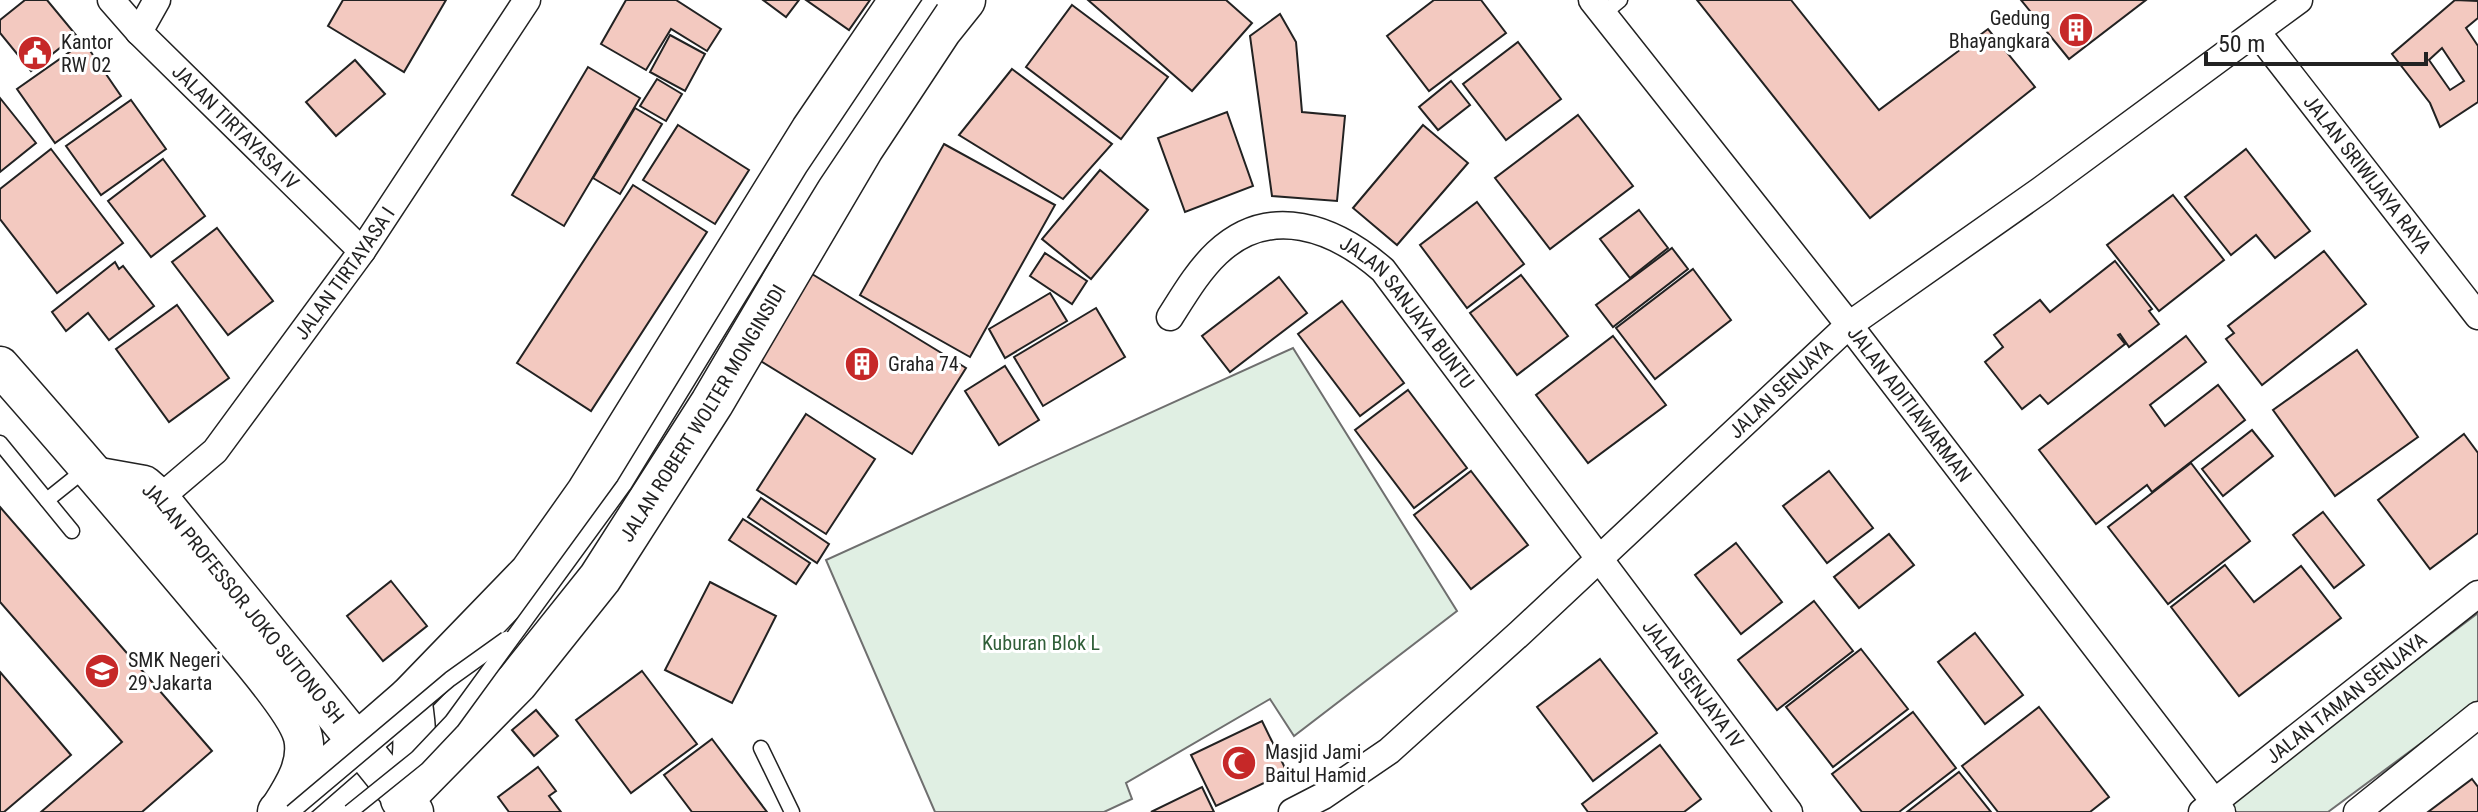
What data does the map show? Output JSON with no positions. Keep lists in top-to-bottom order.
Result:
{
  "streets": {
    "main road": ["JALAN ROBERT WOLTER MONGINSIDI", "JALAN PROFESSOR JOKO SUTONO SH"],
    "street": [
      "JALAN TIRTAYASA IV",
      "JALAN SRIWIJAYA RAYA",
      "JALAN TIRTAYASA I",
      "JALAN SANJAYA BUNTU",
      "JALAN SENJAYA",
      "JALAN ADITIAWARMAN",
      "JALAN SENJAYA IV",
      "JALAN TAMAN SENJAYA"
    ]
  },
  "crossings": [
    ["JALAN TIRTAYASA IV", "JALAN TIRTAYASA I"],
    ["JALAN SRIWIJAYA RAYA", "JALAN SENJAYA"],
    ["JALAN TIRTAYASA I", "JALAN PROFESSOR JOKO SUTONO SH"],
    ["JALAN SANJAYA BUNTU", "JALAN SENJAYA"],
    ["JALAN SANJAYA BUNTU", "JALAN SENJAYA IV"],
    ["JALAN SENJAYA", "JALAN ADITIAWARMAN"],
    ["JALAN SENJAYA", "JALAN SENJAYA IV"],
    ["JALAN ADITIAWARMAN", "JALAN TAMAN SENJAYA"],
    ["JALAN ROBERT WOLTER MONGINSIDI", "JALAN PROFESSOR JOKO SUTONO SH"]
  ],
  "parks": ["Kuburan Blok L"],
  "places": {
    "building": ["Gedung Bhayangkara", "Graha 74"],
    "public building": ["Kantor RW 02"],
    "school or university": ["SMK Negeri 29 Jakarta"],
    "mosque": ["Masjid Jami Baitul Hamid"]
  },
  "scale_bar": "50 m"
}
